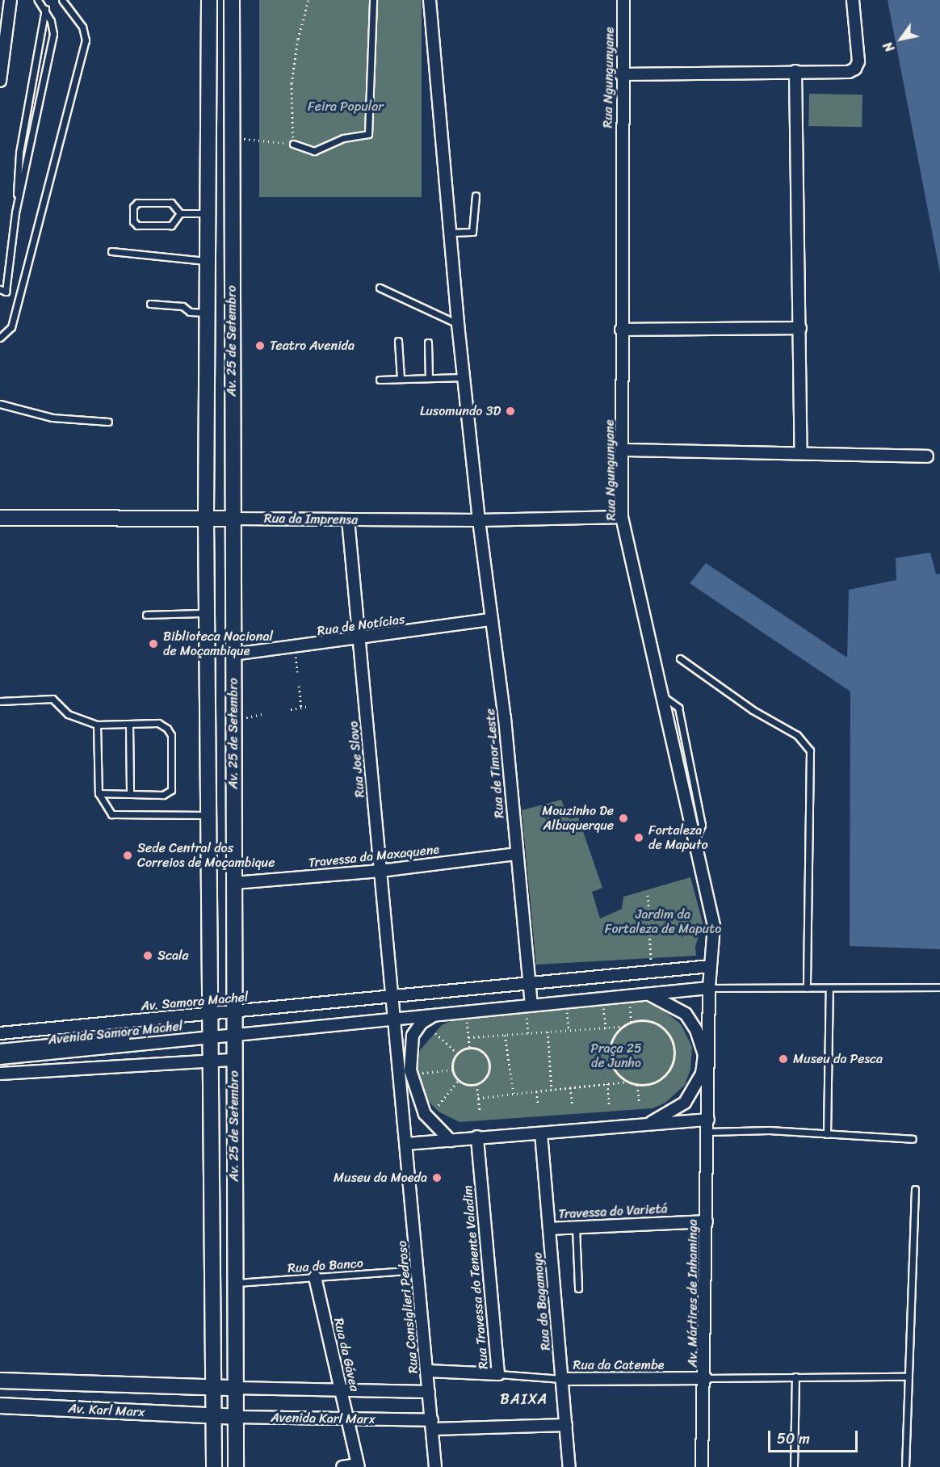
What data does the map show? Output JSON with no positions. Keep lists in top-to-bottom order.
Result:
{
  "streets": {
    "main road": [
      "Av. 25 de Setembro",
      "Rua da Imprensa",
      "Av. Karl Marx",
      "Avenida Karl Marx"
    ],
    "street": [
      "Rua Ngungunyane",
      "Rua de Notícias",
      "Rua Joe Slovo",
      "Rua de Timor-Leste",
      "Travessa da Maxaquene",
      "Av. Samora Machel",
      "Avenida Samora Machel",
      "Travessa do Varietá",
      "Rua Travessa do Tenente Valadim",
      "Av. Mártires de Inhaminga",
      "Rua do Bagamoyo",
      "Rua Consiglieri Pedroso",
      "Rua da Gávea",
      "Rua da Catembe"
    ],
    "lane": ["Rua do Banco"]
  },
  "crossings": [
    ["Rua Ngungunyane", "Rua da Imprensa"],
    ["Rua Ngungunyane", "Av. Samora Machel"],
    ["Av. 25 de Setembro", "Rua da Imprensa"],
    ["Av. 25 de Setembro", "Rua de Notícias"],
    ["Av. 25 de Setembro", "Travessa da Maxaquene"],
    ["Av. 25 de Setembro", "Av. Samora Machel"],
    ["Av. 25 de Setembro", "Avenida Samora Machel"],
    ["Av. 25 de Setembro", "Rua do Banco"],
    ["Av. 25 de Setembro", "Av. Karl Marx"],
    ["Av. 25 de Setembro", "Avenida Karl Marx"],
    ["Rua da Imprensa", "Rua Joe Slovo"],
    ["Rua da Imprensa", "Rua de Timor-Leste"],
    ["Rua de Notícias", "Rua Joe Slovo"],
    ["Rua de Notícias", "Rua de Timor-Leste"],
    ["Rua Joe Slovo", "Travessa da Maxaquene"],
    ["Rua Joe Slovo", "Av. Samora Machel"],
    ["Rua de Timor-Leste", "Travessa da Maxaquene"],
    ["Rua de Timor-Leste", "Av. Samora Machel"],
    ["Travessa do Varietá", "Av. Mártires de Inhaminga"],
    ["Travessa do Varietá", "Rua do Bagamoyo"],
    ["Rua do Banco", "Rua Consiglieri Pedroso"],
    ["Rua do Banco", "Rua da Gávea"],
    ["Rua Travessa do Tenente Valadim", "Rua Consiglieri Pedroso"],
    ["Av. Mártires de Inhaminga", "Rua da Catembe"],
    ["Rua do Bagamoyo", "Rua da Catembe"],
    ["Rua do Bagamoyo", "Avenida Karl Marx"],
    ["Rua Consiglieri Pedroso", "Avenida Karl Marx"],
    ["Rua da Gávea", "Avenida Karl Marx"],
    ["Av. Karl Marx", "Avenida Karl Marx"]
  ],
  "districts": ["BAIXA"],
  "parks": ["Feira Popular", "Jardim da Fortaleza de Maputo", "Praça 25 de Junho"],
  "places": [
    "Teatro Avenida",
    "Lusomundo 3D",
    "Biblioteca Nacional de Moçambique",
    "Mouzinho De Albuquerque",
    "Fortaleza de Maputo",
    "Sede Central dos Correios de Moçambique",
    "Scala",
    "Museu da Pesca",
    "Museu da Moeda"
  ],
  "scale_bar": "50 m",
  "north": "bottom left"
}
